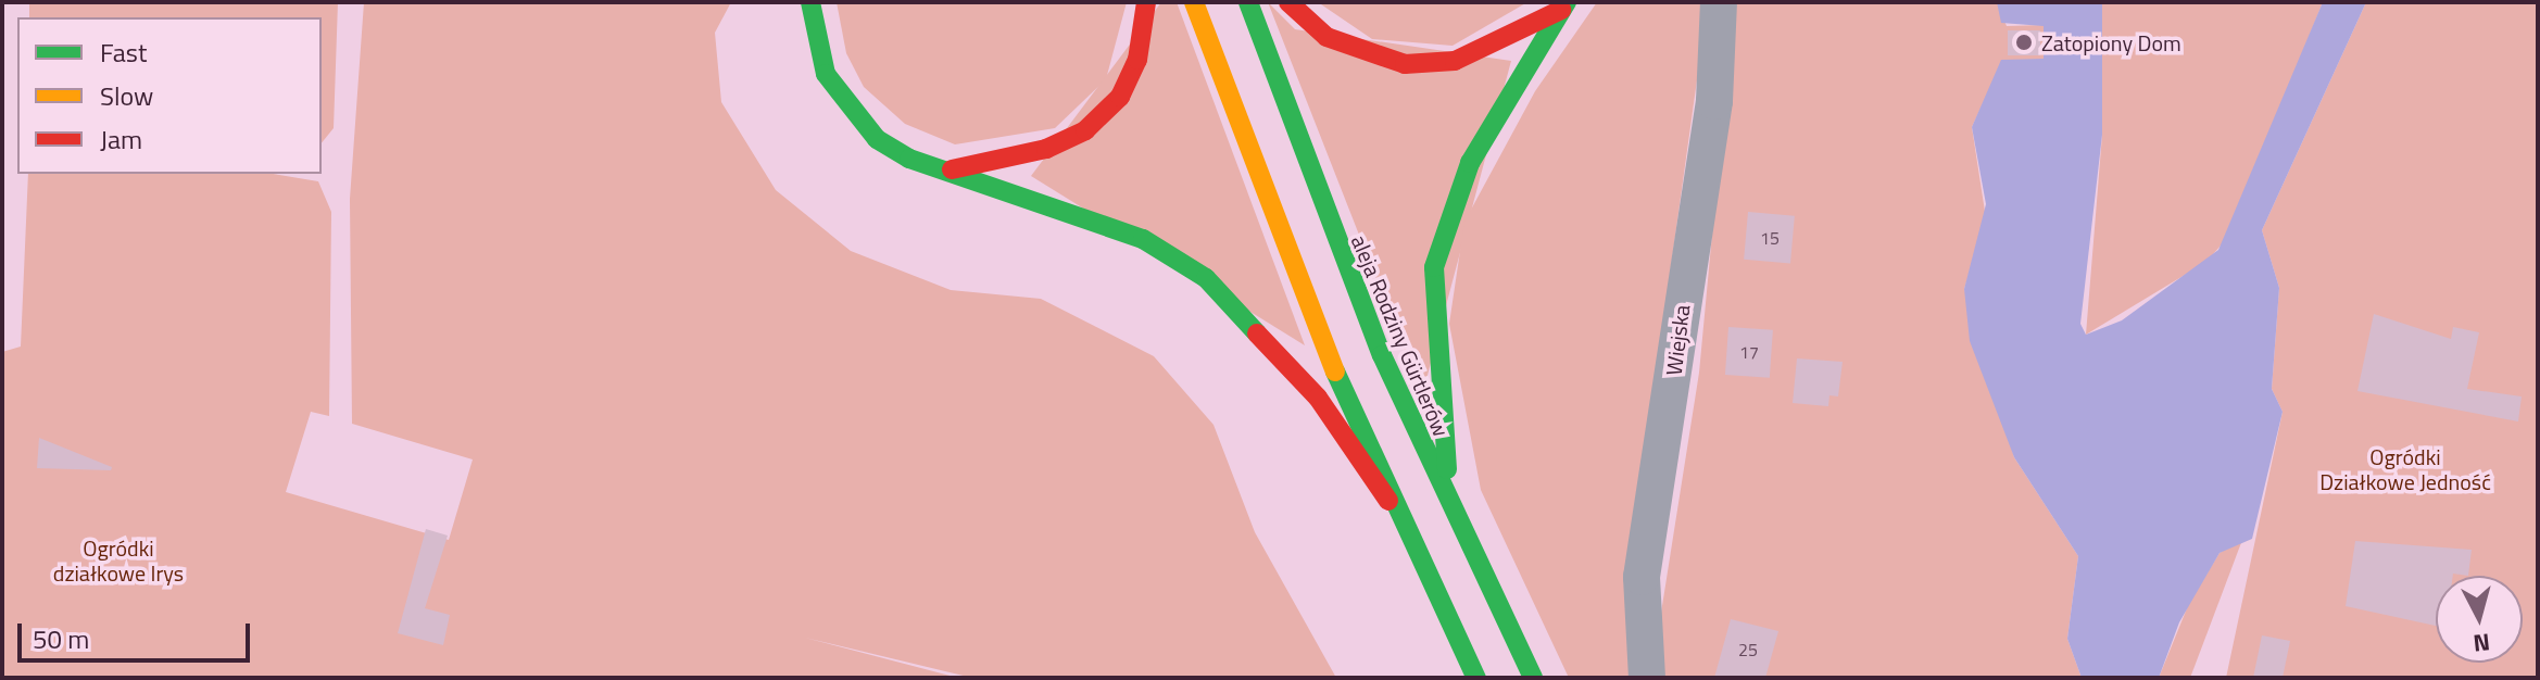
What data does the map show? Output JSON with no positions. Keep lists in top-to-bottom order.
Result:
{
  "streets": {
    "main road": ["aleja Rodziny Gürtlerów"],
    "street": ["Wiejska"]
  },
  "parks": ["Ogródki Działkowe Jedność", "Ogródki działkowe Irys"],
  "places": ["Zatopiony Dom"],
  "house_numbers": ["15", "17", "25"],
  "legend": ["Fast", "Slow", "Jam"],
  "scale_bar": "50 m",
  "north": "bottom"
}
